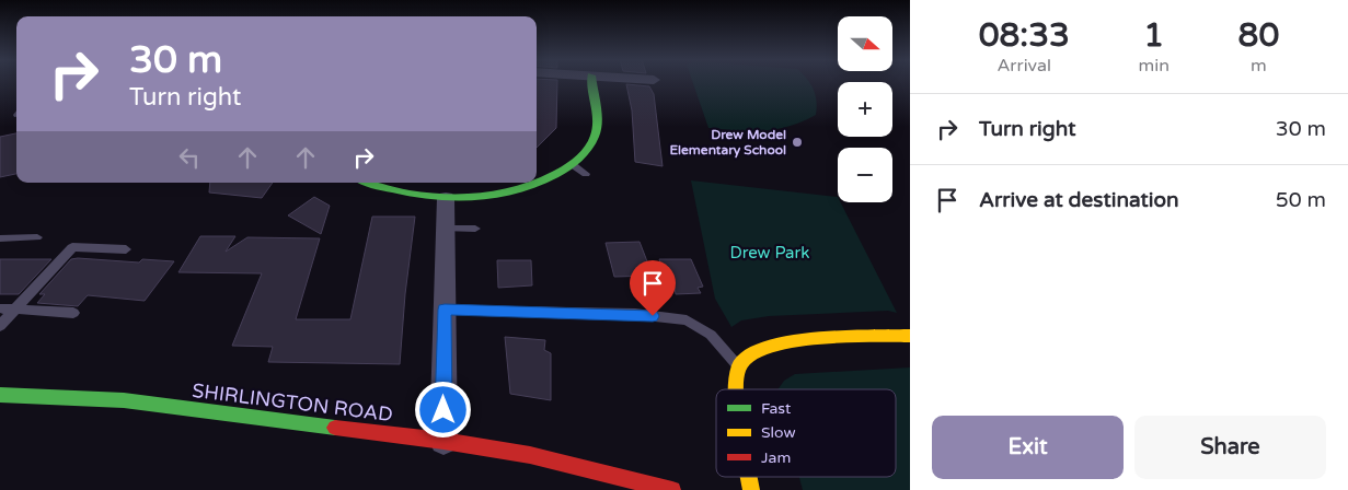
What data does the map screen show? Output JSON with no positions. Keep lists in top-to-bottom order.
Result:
{
  "streets": {
    "street": ["SHIRLINGTON ROAD"]
  },
  "parks": ["Drew Park"],
  "places": ["Drew Model Elementary School"],
  "legend": ["Fast", "Slow", "Jam"],
  "north": "right",
  "page": {
    "eta": [
      "08:33",
      "Arrival",
      "1",
      "min",
      "80",
      "m"
    ],
    "map_buttons": ["+", "−"],
    "turn": ["30 m", "Turn right"],
    "list": [
      {
        "name": "Turn right",
        "value": "30 m"
      },
      {
        "name": "Arrive at destination",
        "value": "50 m"
      }
    ],
    "buttons": ["Exit", "Share"]
  }
}
